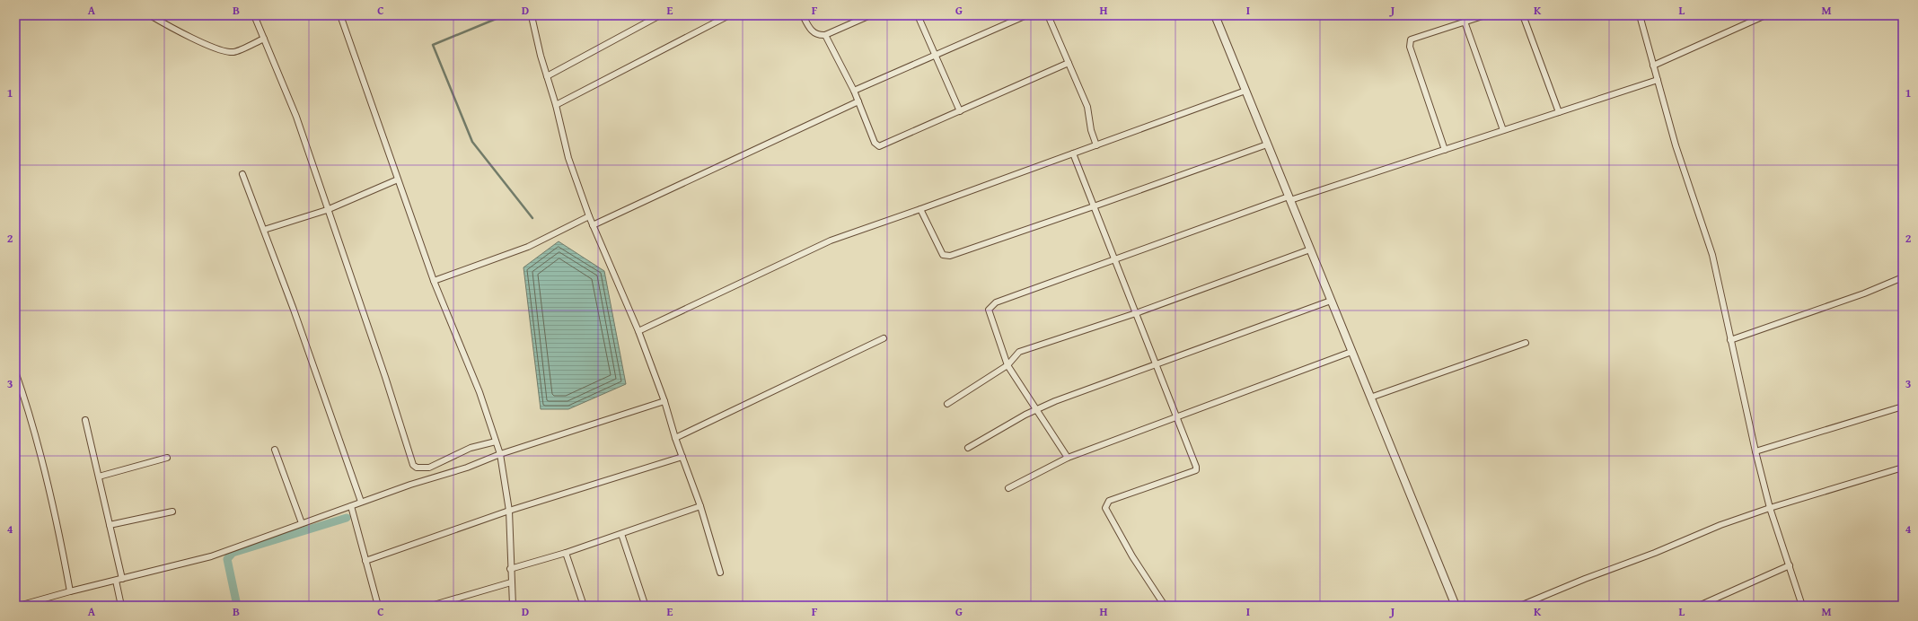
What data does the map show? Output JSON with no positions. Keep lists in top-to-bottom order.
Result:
{
  "grid": {
    "columns": [
      "A",
      "B",
      "C",
      "D",
      "E",
      "F",
      "G",
      "H",
      "I",
      "J",
      "K",
      "L",
      "M"
    ],
    "rows": [
      "1",
      "2",
      "3",
      "4"
    ]
  }
}
